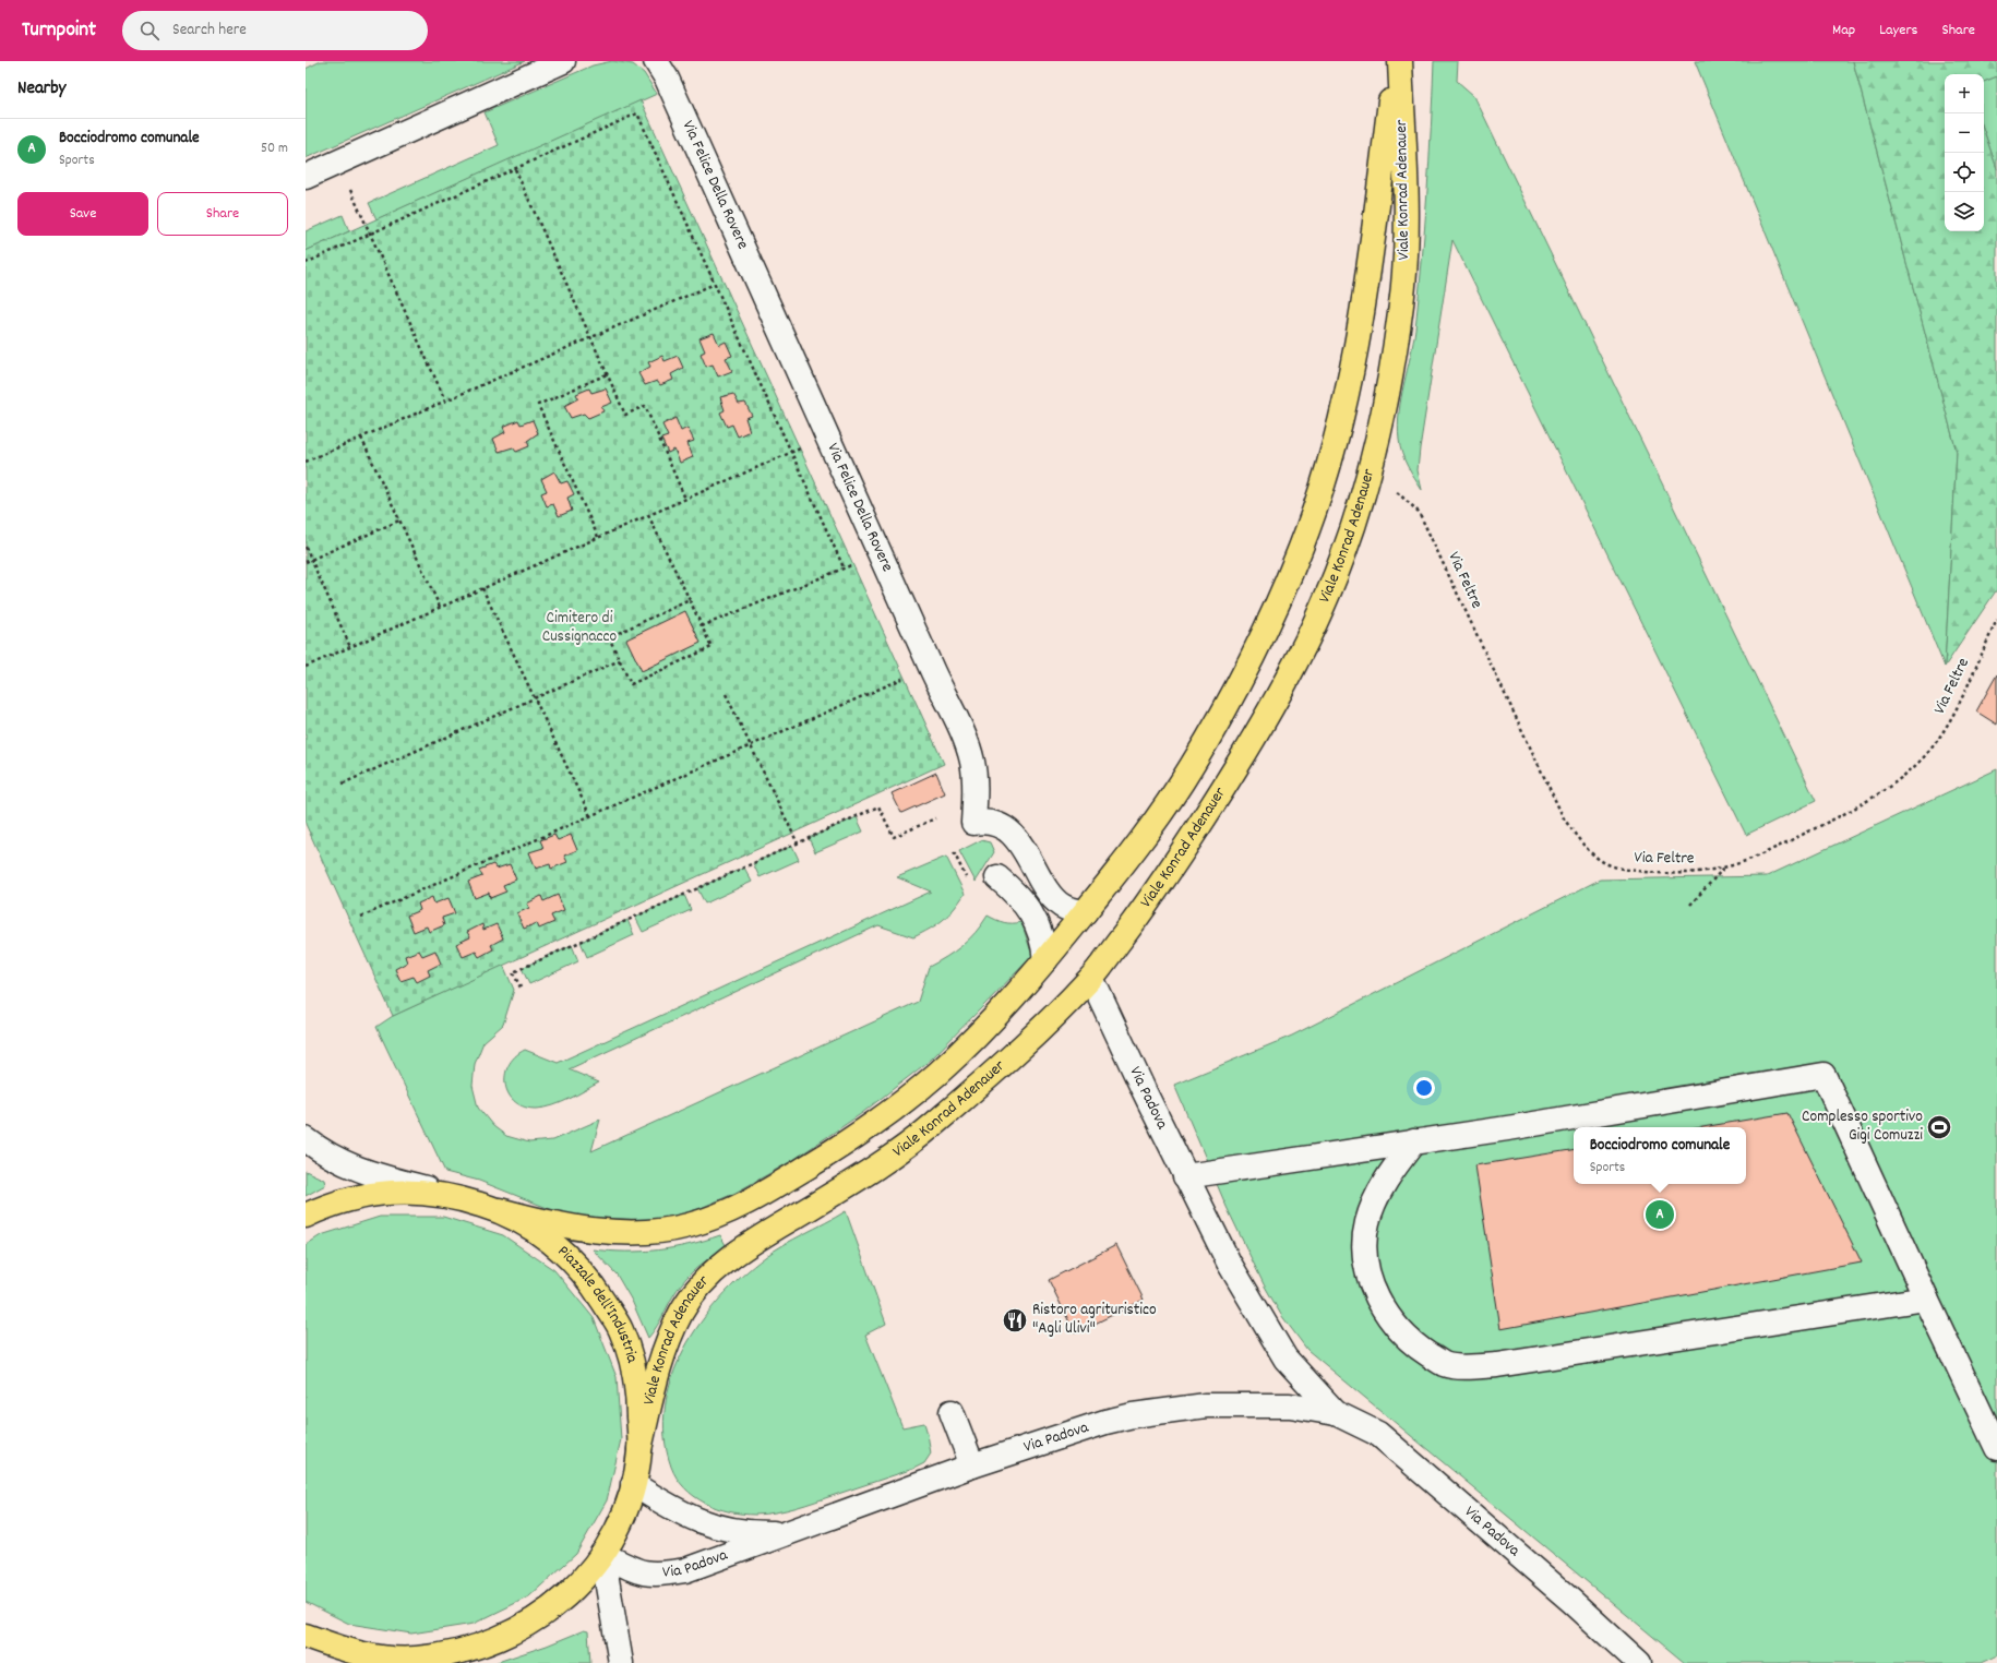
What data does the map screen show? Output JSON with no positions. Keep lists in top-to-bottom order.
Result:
{
  "streets": {
    "main road": ["Viale Konrad Adenauer", "Piazzale dell'Industria"],
    "street": ["Via Felice Della Rovere", "Via Padova"],
    "path": ["Via Feltre"]
  },
  "crossings": [
    ["Via Felice Della Rovere", "Viale Konrad Adenauer"],
    ["Viale Konrad Adenauer", "Via Feltre"],
    ["Viale Konrad Adenauer", "Via Padova"],
    ["Viale Konrad Adenauer", "Piazzale dell'Industria"],
    ["Via Padova", "Piazzale dell'Industria"]
  ],
  "parks": ["Cimitero di Cussignacco"],
  "places": {
    "sports": ["Complesso sportivo Gigi Comuzzi"],
    "restaurant": ["Ristoro agrituristico \"Agli Ulivi\""]
  },
  "page": {
    "header": "Turnpoint",
    "search": "Search here",
    "nav": ["Map", "Layers", "Share"],
    "heading": "Nearby",
    "map_buttons": ["+", "−"],
    "list": [
      {
        "mark": "A",
        "name": "Bocciodromo comunale",
        "note": "Sports",
        "value": "50 m"
      }
    ],
    "buttons": ["Save", "Share"],
    "popup": ["Bocciodromo comunale", "Sports"],
    "pins": "A"
  }
}
